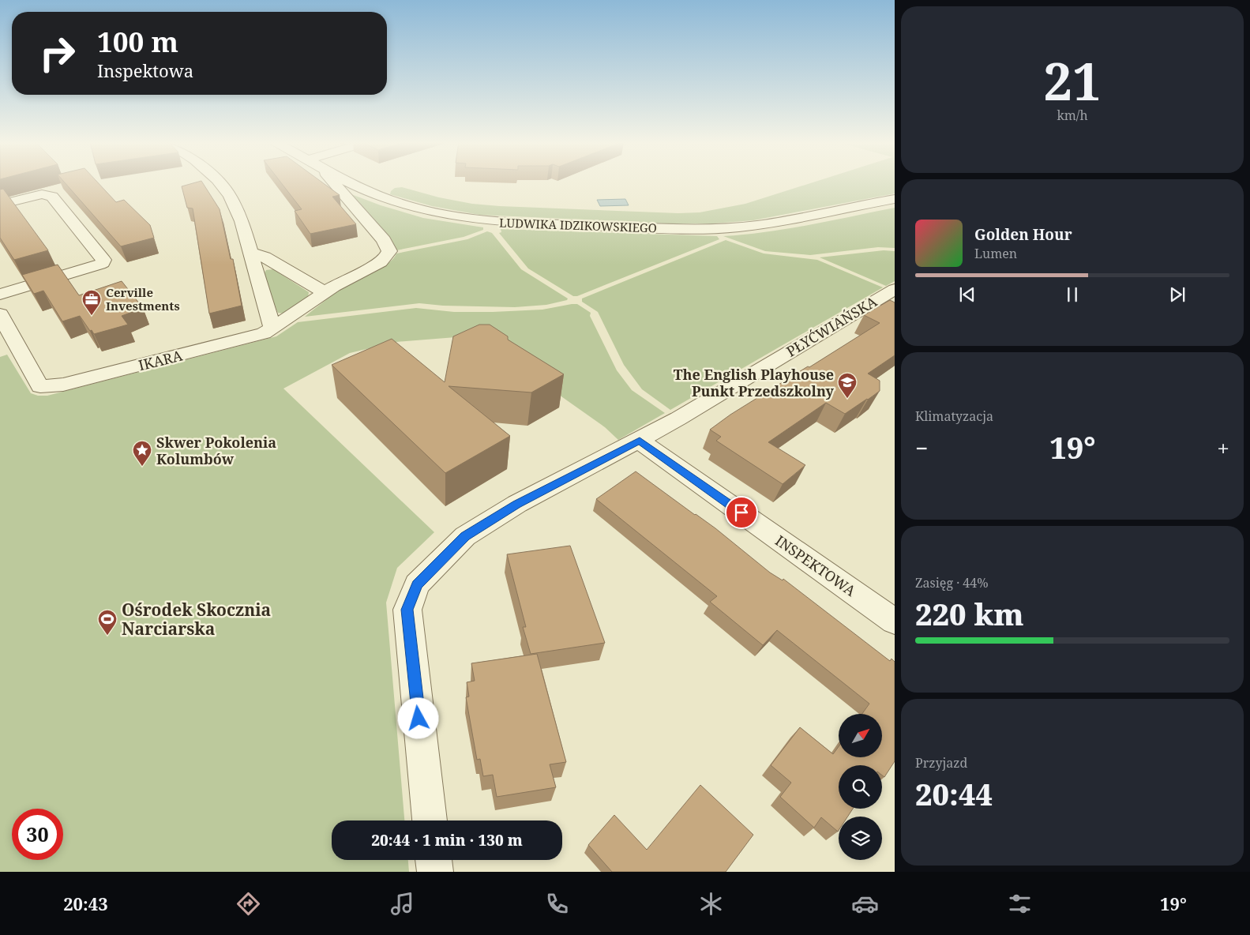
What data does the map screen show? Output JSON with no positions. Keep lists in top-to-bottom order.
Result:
{
  "streets": {
    "street": [
      "LUDWIKA IDZIKOWSKIEGO",
      "PŁYĆWIAŃSKA",
      "IKARA",
      "INSPEKTOWA"
    ]
  },
  "crossings": [
    ["PŁYĆWIAŃSKA", "INSPEKTOWA"]
  ],
  "places": {
    "office": ["Cerville Investments"],
    "school or university": ["The English Playhouse Punkt Przedszkolny"],
    "place": ["Skwer Pokolenia Kolumbów"],
    "sports": ["Ośrodek Skocznia Narciarska"]
  },
  "north": "top right",
  "page": {
    "tile": [
      ["21", "km/h"],
      "Klimatyzacja",
      ["Zasięg · 44%", "220 km"],
      ["Przyjazd", "20:44"]
    ],
    "turn": ["100 m", "Inspektowa"],
    "song": ["Golden Hour", "Lumen"],
    "heat": ["−", "19°", "+"],
    "limit": "30",
    "trip": "20:44 · 1 min · 130 m",
    "tabs": ["20:43", "19°"]
  }
}
